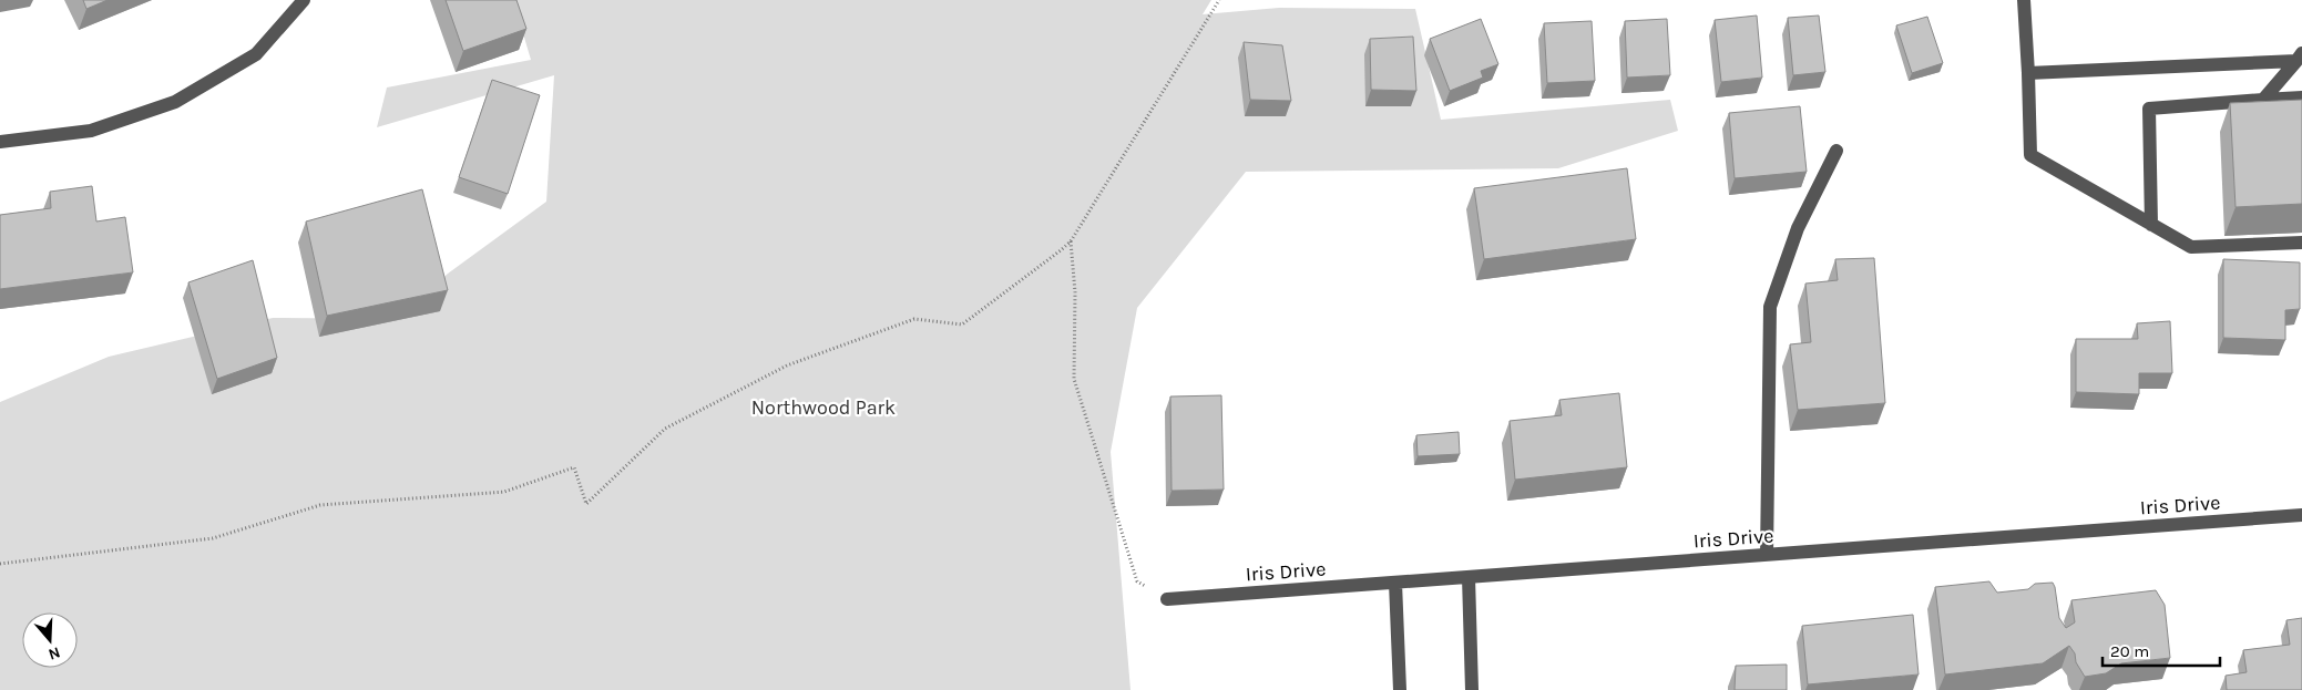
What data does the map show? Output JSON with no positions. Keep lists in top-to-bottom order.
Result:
{
  "streets": {
    "street": ["Iris Drive"]
  },
  "parks": ["Northwood Park"],
  "scale_bar": "20 m",
  "north": "bottom"
}
